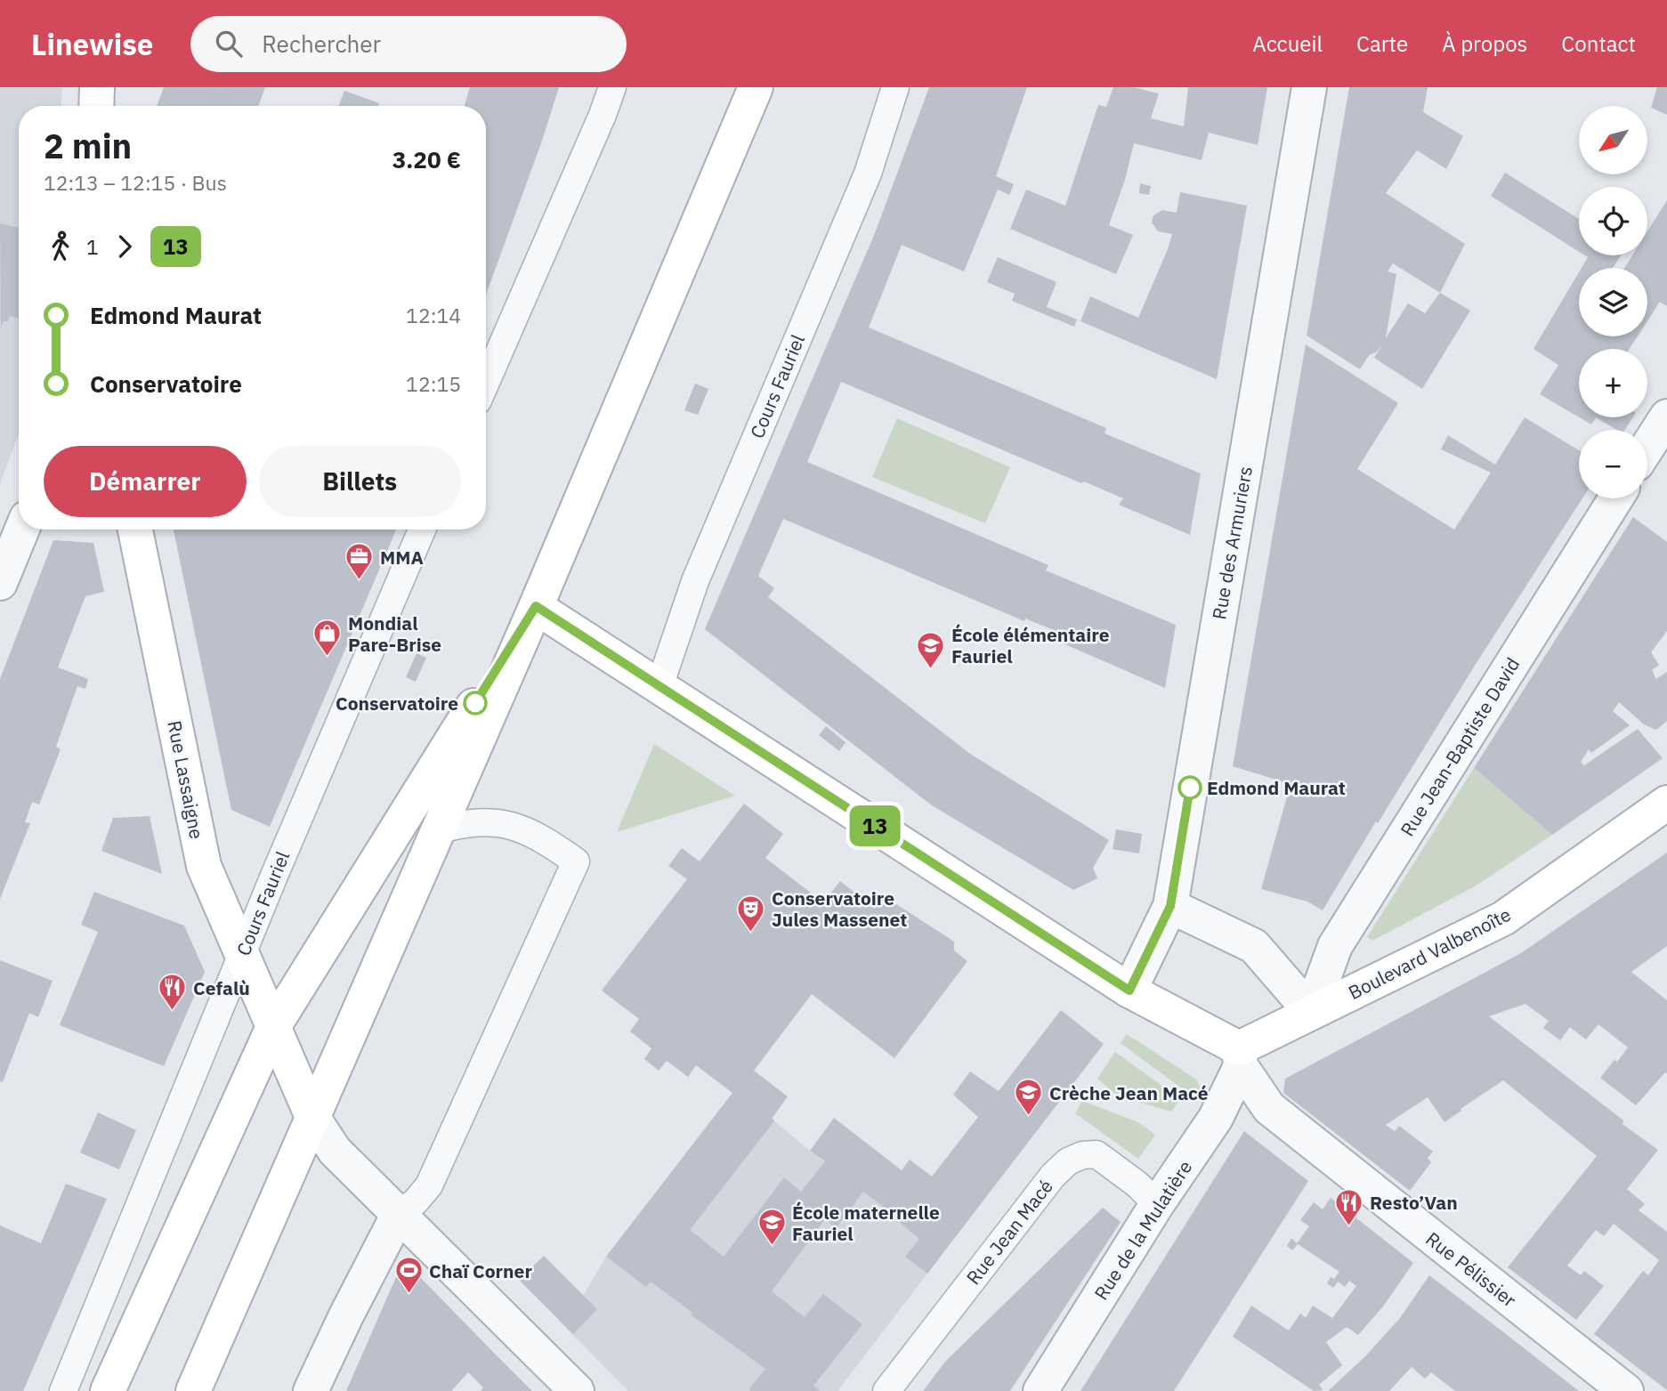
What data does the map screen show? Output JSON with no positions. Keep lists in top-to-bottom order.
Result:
{
  "streets": {
    "main road": ["Rue Lassaigne", "Boulevard Valbenoîte"],
    "street": [
      "Rue des Armuriers",
      "Rue Jean-Baptiste David",
      "Rue de la Mulatière",
      "Rue Pélissier"
    ],
    "lane": ["Cours Fauriel", "Rue Jean Macé"]
  },
  "crossings": [
    ["Cours Fauriel", "Rue Lassaigne"],
    ["Rue Jean-Baptiste David", "Boulevard Valbenoîte"],
    ["Boulevard Valbenoîte", "Rue de la Mulatière"],
    ["Boulevard Valbenoîte", "Rue Pélissier"],
    ["Rue de la Mulatière", "Rue Jean Macé"],
    ["Rue de la Mulatière", "Rue Pélissier"]
  ],
  "places": {
    "office": ["MMA"],
    "shop": ["Mondial Pare-Brise"],
    "school or university": ["École élémentaire Fauriel", "Crèche Jean Macé", "École maternelle Fauriel"],
    "other": ["Conservatoire", "Edmond Maurat"],
    "theatre": ["Conservatoire Jules Massenet"],
    "restaurant": ["Cefalù", "Resto’Van"],
    "sports": ["Chaï Corner"]
  },
  "lines": ["bus line 13"],
  "north": "bottom left",
  "page": {
    "header": "Linewise",
    "search": "Rechercher",
    "nav": [
      "Accueil",
      "Carte",
      "À propos",
      "Contact"
    ],
    "on_map": "13",
    "map_buttons": ["+", "−"],
    "heading": ["2 min", "12:13 – 12:15 · Bus", "3.20 €"],
    "legs": ["1", "13"],
    "list": [
      {
        "name": "Edmond Maurat",
        "value": "12:14"
      },
      {
        "name": "Conservatoire",
        "value": "12:15"
      }
    ],
    "buttons": ["Démarrer", "Billets"]
  }
}
